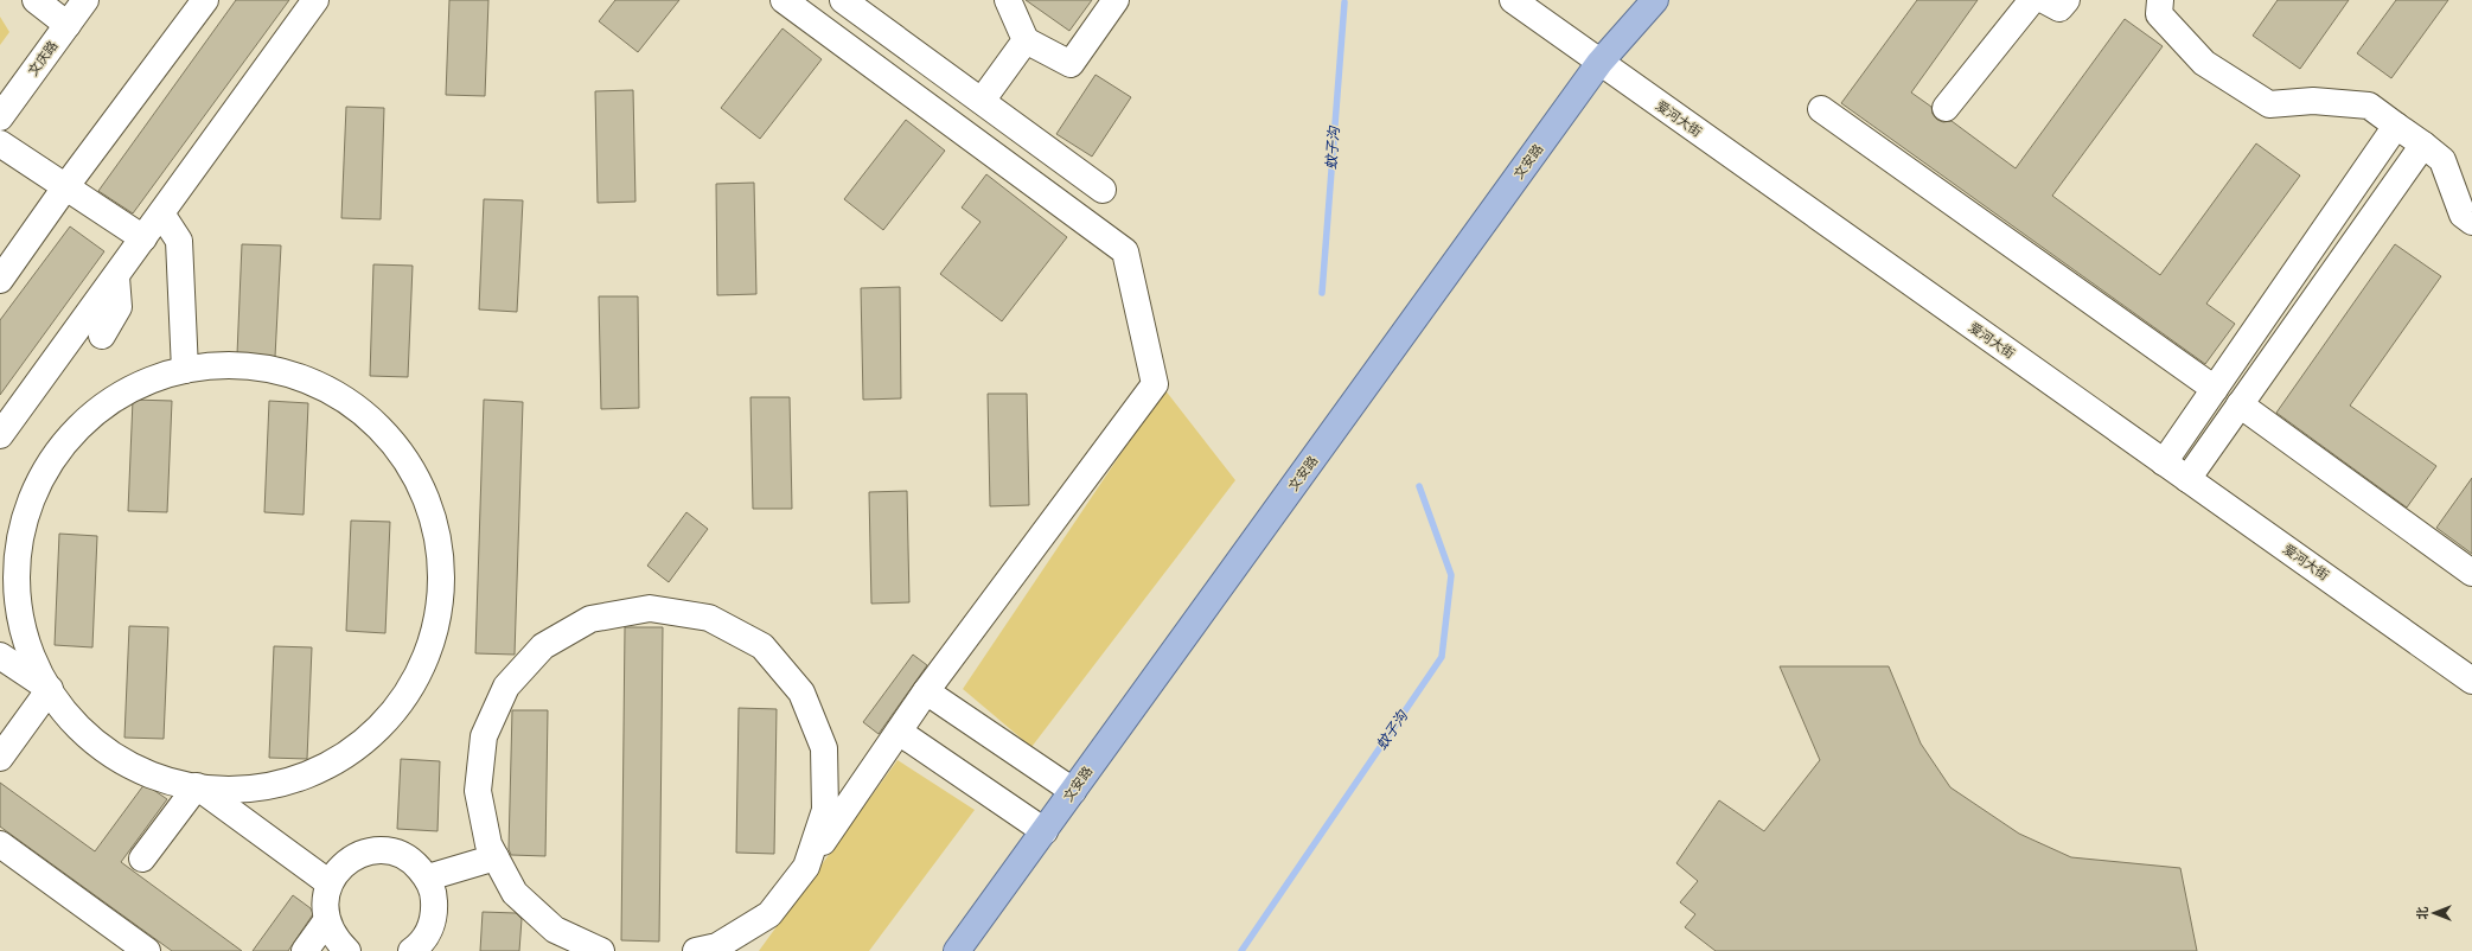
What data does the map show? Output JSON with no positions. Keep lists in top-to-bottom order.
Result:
{
  "streets": {
    "main road": ["文安路"],
    "street": ["文庆路", "爱河大街"]
  },
  "crossings": [
    ["爱河大街", "文安路"]
  ],
  "water": ["蚊子沟"],
  "north": "left"
}
